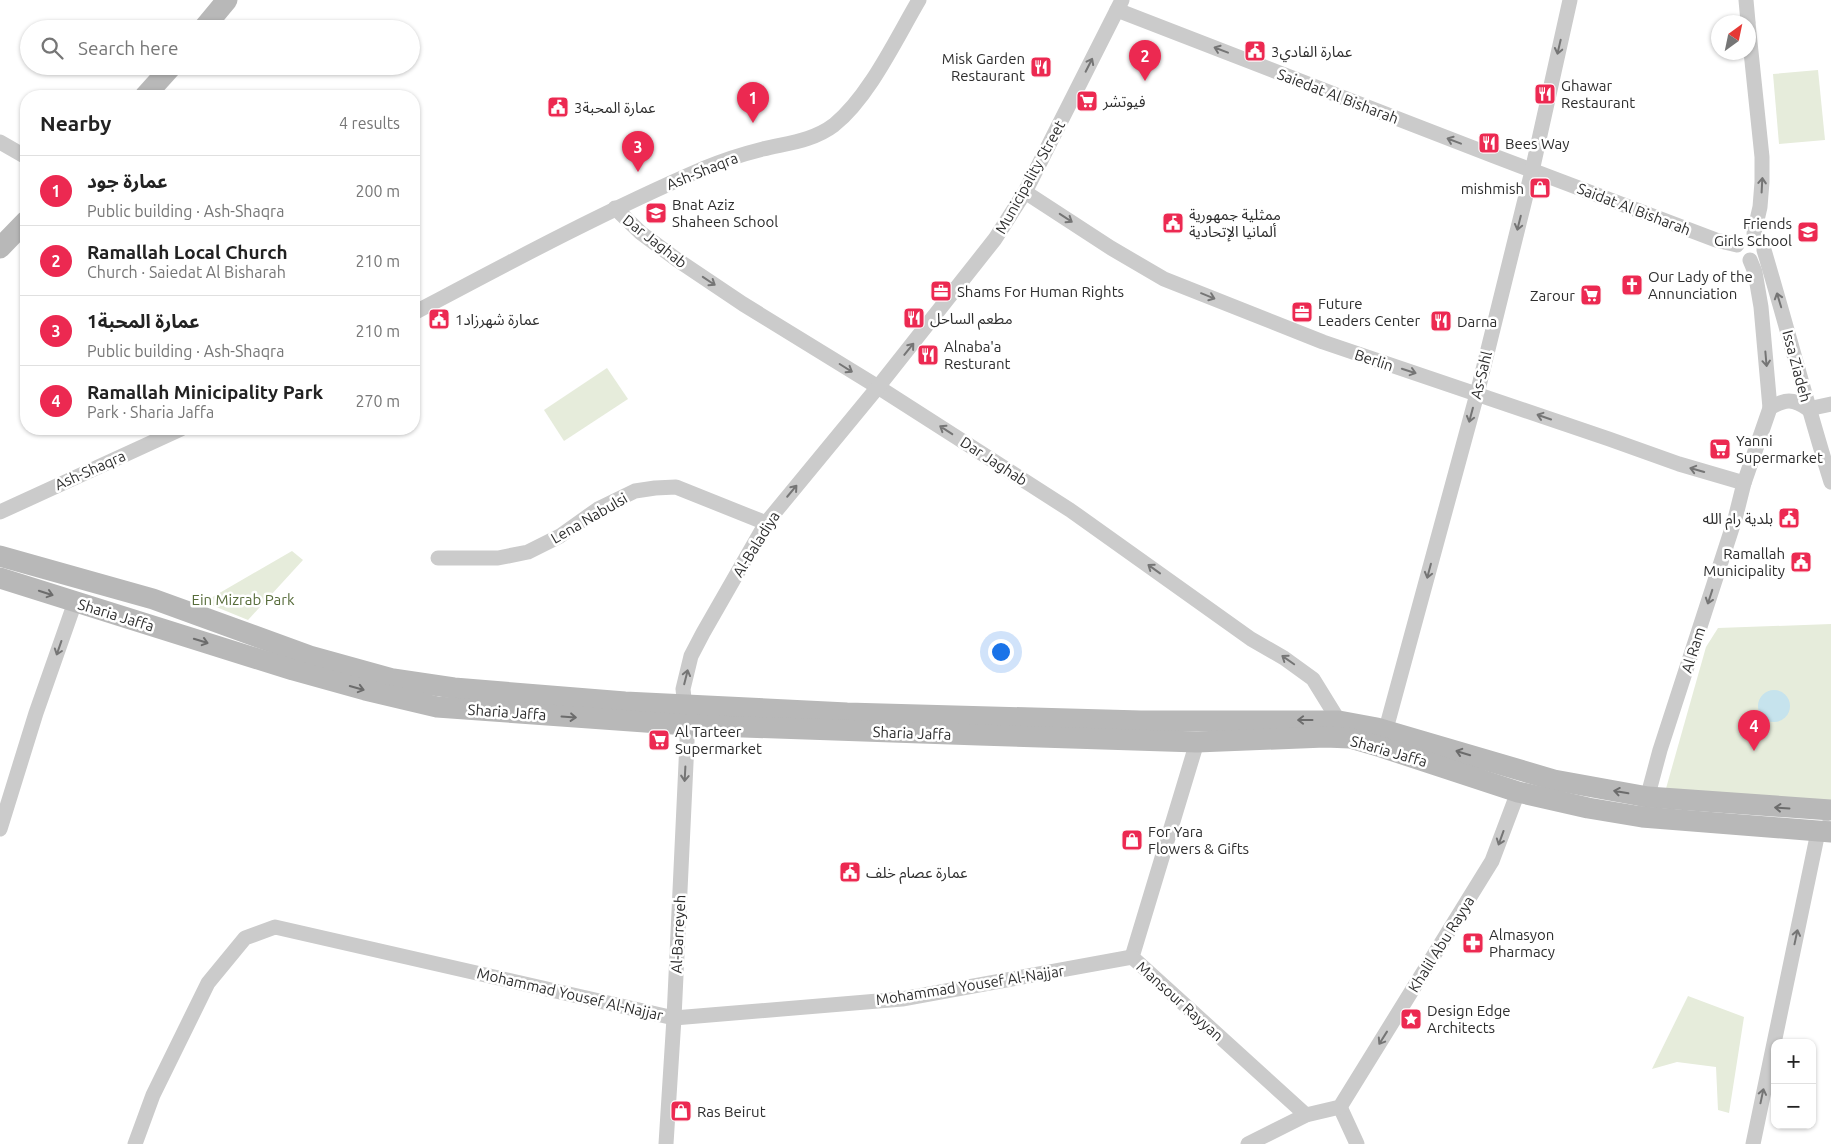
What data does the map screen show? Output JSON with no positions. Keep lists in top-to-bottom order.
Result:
{
  "streets": {
    "main road": ["Sharia Jaffa"],
    "street": [
      "Saiedat Al Bisharah",
      "Ash-Shaqra",
      "Municipality Street",
      "Saidat Al Bisharah",
      "Dar Jaghab",
      "Berlin",
      "Issa Ziadeh",
      "As-Sahl",
      "Lena Nabulsi",
      "Al-Baladiya",
      "Al Ram",
      "Al-Barreyeh",
      "Khalil Abu Rayya",
      "Mohammad Yousef Al-Najjar",
      "Mansour Rayyan"
    ]
  },
  "crossings": [
    ["Saiedat Al Bisharah", "Municipality Street"],
    ["Saiedat Al Bisharah", "Saidat Al Bisharah"],
    ["Saiedat Al Bisharah", "As-Sahl"],
    ["Ash-Shaqra", "Dar Jaghab"],
    ["Municipality Street", "Dar Jaghab"],
    ["Municipality Street", "Berlin"],
    ["Municipality Street", "Al-Baladiya"],
    ["Saidat Al Bisharah", "Issa Ziadeh"],
    ["Saidat Al Bisharah", "As-Sahl"],
    ["Dar Jaghab", "Al-Baladiya"],
    ["Dar Jaghab", "Sharia Jaffa"],
    ["Berlin", "As-Sahl"],
    ["Berlin", "Al Ram"],
    ["As-Sahl", "Sharia Jaffa"],
    ["Lena Nabulsi", "Al-Baladiya"],
    ["Al-Baladiya", "Sharia Jaffa"],
    ["Al-Baladiya", "Al-Barreyeh"],
    ["Sharia Jaffa", "Al Ram"],
    ["Sharia Jaffa", "Al-Barreyeh"],
    ["Sharia Jaffa", "Khalil Abu Rayya"],
    ["Sharia Jaffa", "Mansour Rayyan"],
    ["Al-Barreyeh", "Mohammad Yousef Al-Najjar"],
    ["Mohammad Yousef Al-Najjar", "Mansour Rayyan"]
  ],
  "one_way": [
    "Saiedat Al Bisharah",
    "Municipality Street",
    "As-Sahl",
    "Al-Baladiya",
    "Al Ram",
    "Al-Barreyeh",
    "Khalil Abu Rayya"
  ],
  "parks": ["Ein Mizrab Park"],
  "places": {
    "public building": [
      "عمارة الفادي3",
      "عمارة المحبة3",
      "ممثلية جمهورية ألمانيا الإتحادية",
      "عمارة شهرزاد1",
      "بلدية رام الله",
      "Ramallah Municipality",
      "عمارة عصام خلف"
    ],
    "restaurant": [
      "Misk Garden Restaurant",
      "Ghawar Restaurant",
      "Bees Way",
      "مطعم الساحل",
      "Darna",
      "Alnaba'a Resturant"
    ],
    "supermarket": [
      "فيوتشر",
      "Zarour",
      "Yanni Supermarket",
      "Al Tarteer Supermarket"
    ],
    "shop": ["mishmish", "For Yara Flowers & Gifts", "Ras Beirut"],
    "school or university": ["Bnat Aziz Shaheen School", "Friends Girls School"],
    "church": ["Our Lady of the Annunciation"],
    "office": ["Shams For Human Rights", "Future Leaders Center"],
    "pharmacy": ["Almasyon Pharmacy"],
    "place": ["Design Edge Architects"]
  },
  "north": "top right",
  "page": {
    "search": "Search here",
    "pins": [
      "2",
      "1",
      "3",
      "4"
    ],
    "heading": ["Nearby", "4 results"],
    "list": [
      {
        "mark": "1",
        "name": "عمارة جود",
        "note": "Public building · Ash-Shaqra",
        "value": "200 m"
      },
      {
        "mark": "2",
        "name": "Ramallah Local Church",
        "note": "Church · Saiedat Al Bisharah",
        "value": "210 m"
      },
      {
        "mark": "3",
        "name": "عمارة المحبة1",
        "note": "Public building · Ash-Shaqra",
        "value": "210 m"
      },
      {
        "mark": "4",
        "name": "Ramallah Minicipality Park",
        "note": "Park · Sharia Jaffa",
        "value": "270 m"
      }
    ],
    "map_buttons": ["+", "−"]
  }
}
